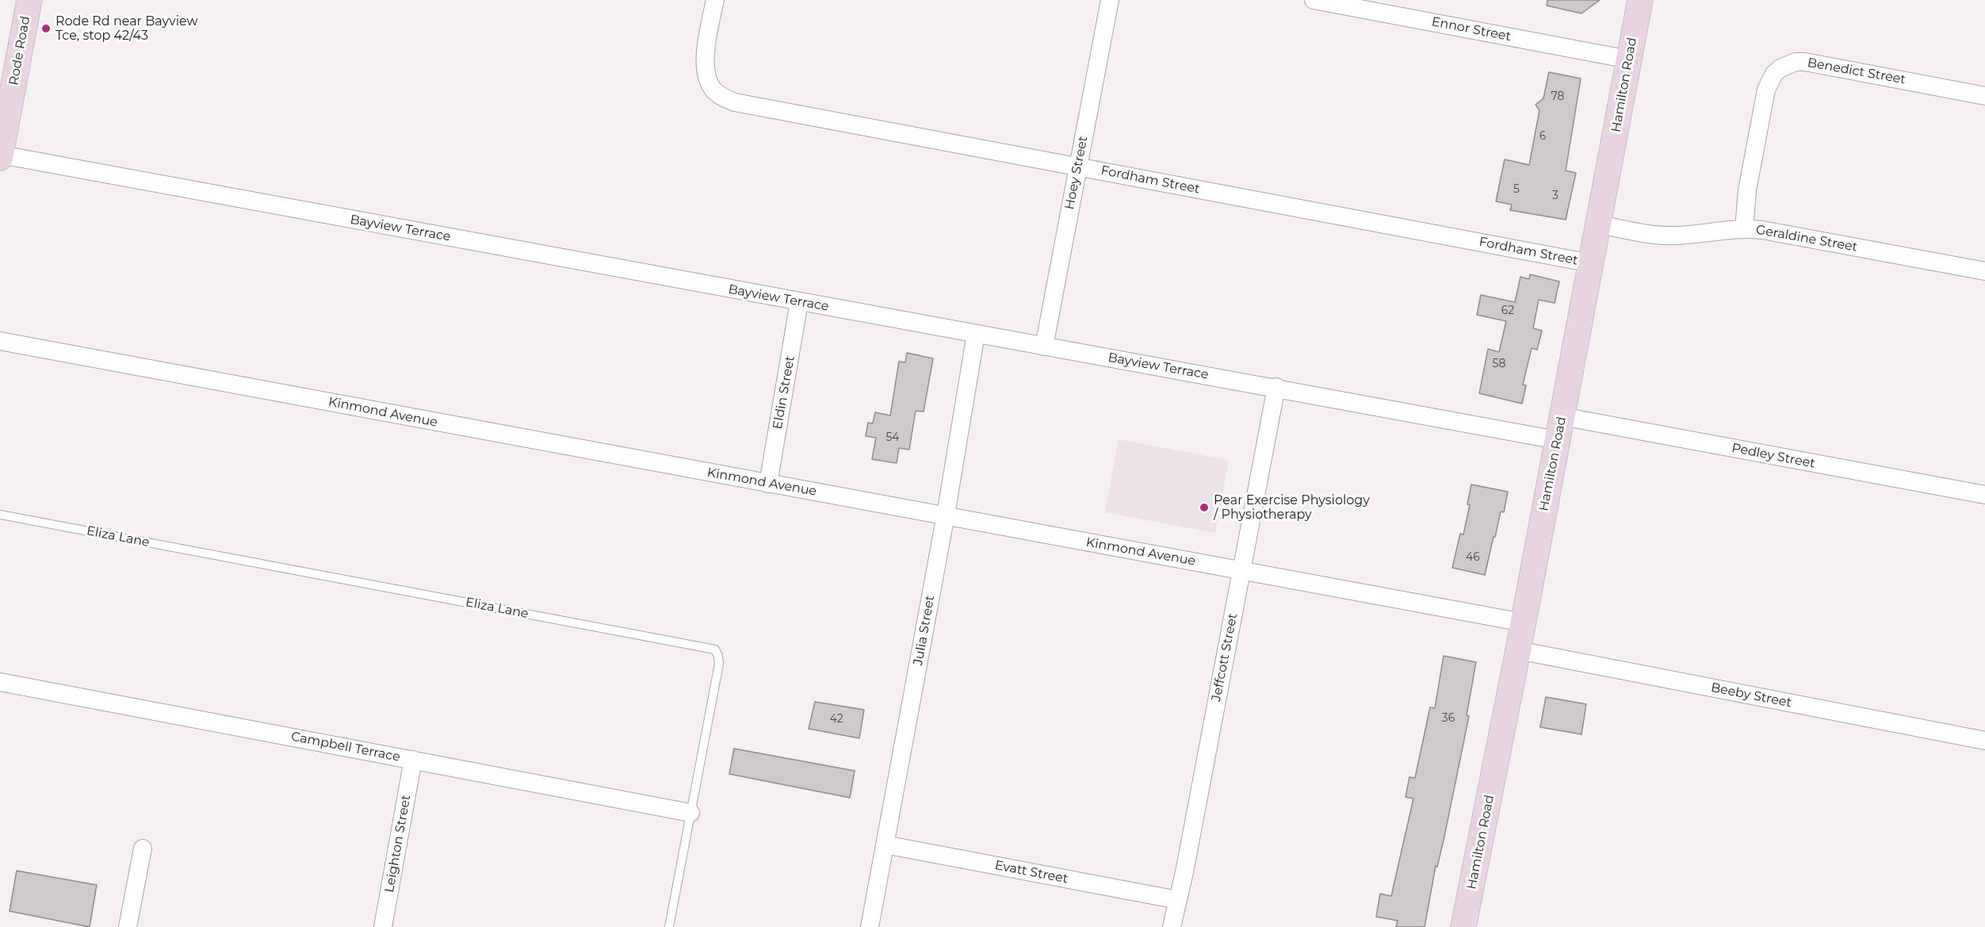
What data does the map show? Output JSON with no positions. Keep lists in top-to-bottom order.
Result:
{
  "streets": {
    "main road": ["Rode Road", "Hamilton Road"],
    "street": [
      "Ennor Street",
      "Benedict Street",
      "Hoey Street",
      "Fordham Street",
      "Bayview Terrace",
      "Geraldine Street",
      "Eldin Street",
      "Kinmond Avenue",
      "Pedley Street",
      "Julia Street",
      "Jeffcott Street",
      "Beeby Street",
      "Campbell Terrace",
      "Leighton Street",
      "Evatt Street"
    ],
    "lane": ["Eliza Lane"]
  },
  "crossings": [
    ["Ennor Street", "Hamilton Road"],
    ["Rode Road", "Bayview Terrace"],
    ["Benedict Street", "Geraldine Street"],
    ["Hamilton Road", "Fordham Street"],
    ["Hamilton Road", "Bayview Terrace"],
    ["Hamilton Road", "Geraldine Street"],
    ["Hamilton Road", "Kinmond Avenue"],
    ["Hamilton Road", "Pedley Street"],
    ["Hamilton Road", "Beeby Street"],
    ["Hoey Street", "Fordham Street"],
    ["Hoey Street", "Bayview Terrace"],
    ["Bayview Terrace", "Eldin Street"],
    ["Bayview Terrace", "Julia Street"],
    ["Bayview Terrace", "Jeffcott Street"],
    ["Eldin Street", "Kinmond Avenue"],
    ["Kinmond Avenue", "Julia Street"],
    ["Kinmond Avenue", "Jeffcott Street"],
    ["Eliza Lane", "Campbell Terrace"],
    ["Julia Street", "Evatt Street"],
    ["Jeffcott Street", "Evatt Street"],
    ["Campbell Terrace", "Leighton Street"]
  ],
  "places": ["Rode Rd near Bayview Tce, stop 42/43", "Pear Exercise Physiology / Physiotherapy"],
  "house_numbers": [
    "78",
    "6",
    "5",
    "3",
    "62",
    "58",
    "54",
    "46",
    "36",
    "42"
  ]
}
